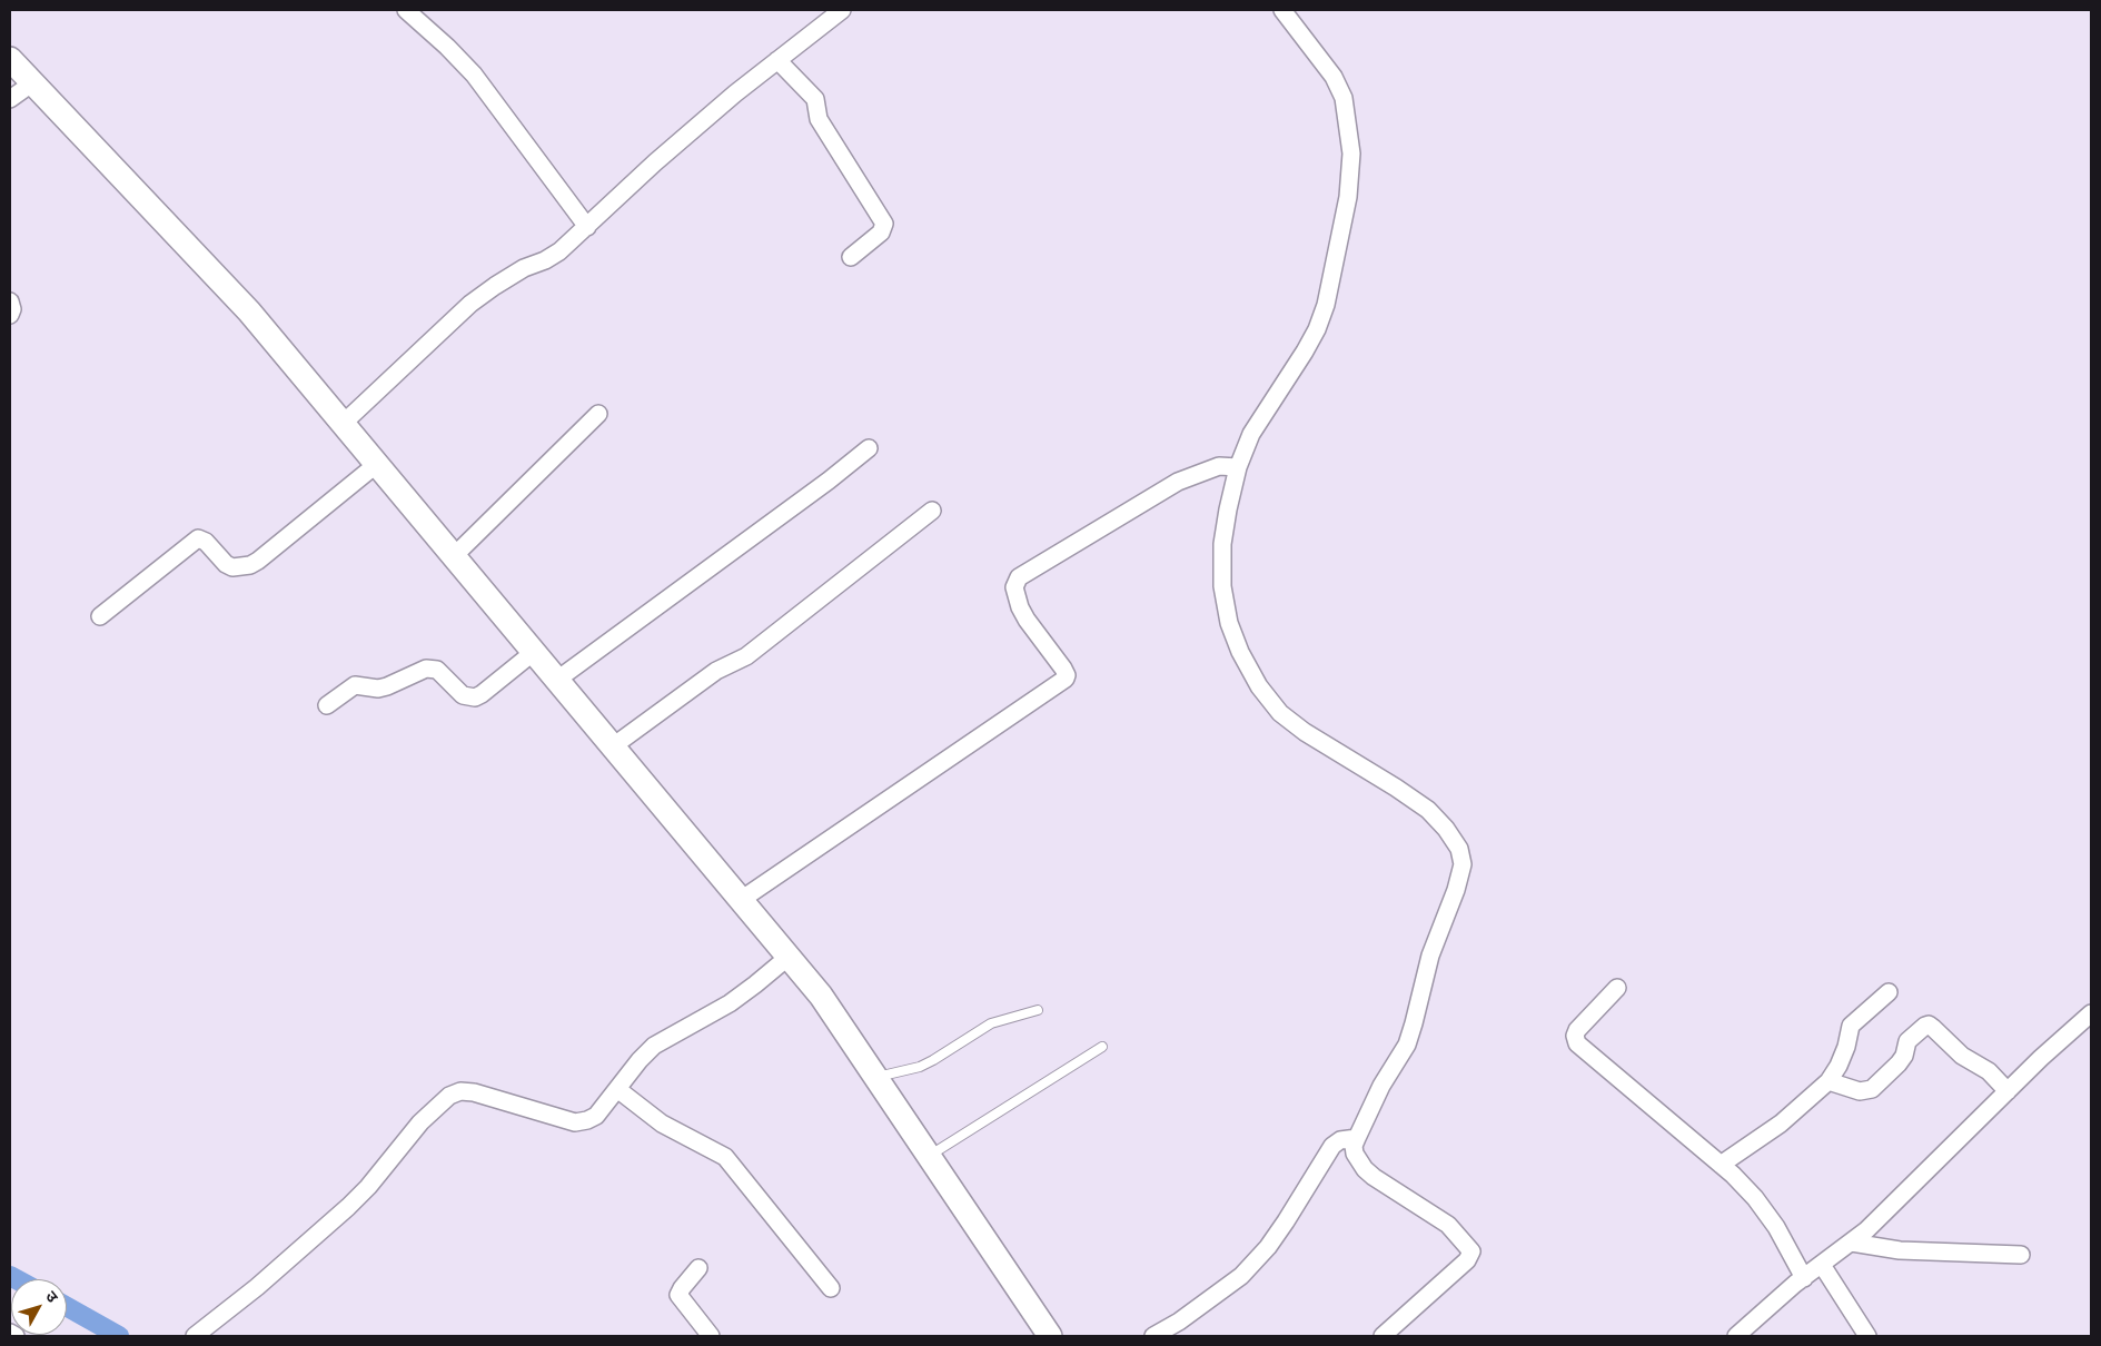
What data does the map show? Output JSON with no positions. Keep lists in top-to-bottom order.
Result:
{
  "north": "top right"
}
